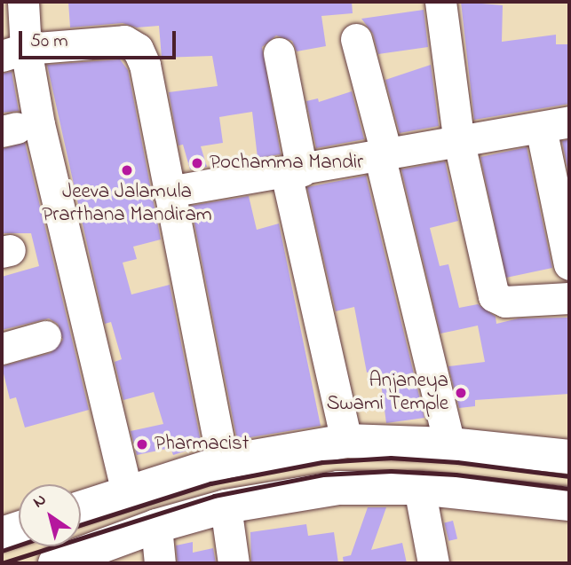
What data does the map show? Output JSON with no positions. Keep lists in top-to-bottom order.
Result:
{
  "places": [
    "Pochamma Mandir",
    "Jeeva Jalamula Prarthana Mandiram",
    "Anjaneya Swami Temple",
    "Pharmacist"
  ],
  "scale_bar": "50 m",
  "north": "top left"
}
